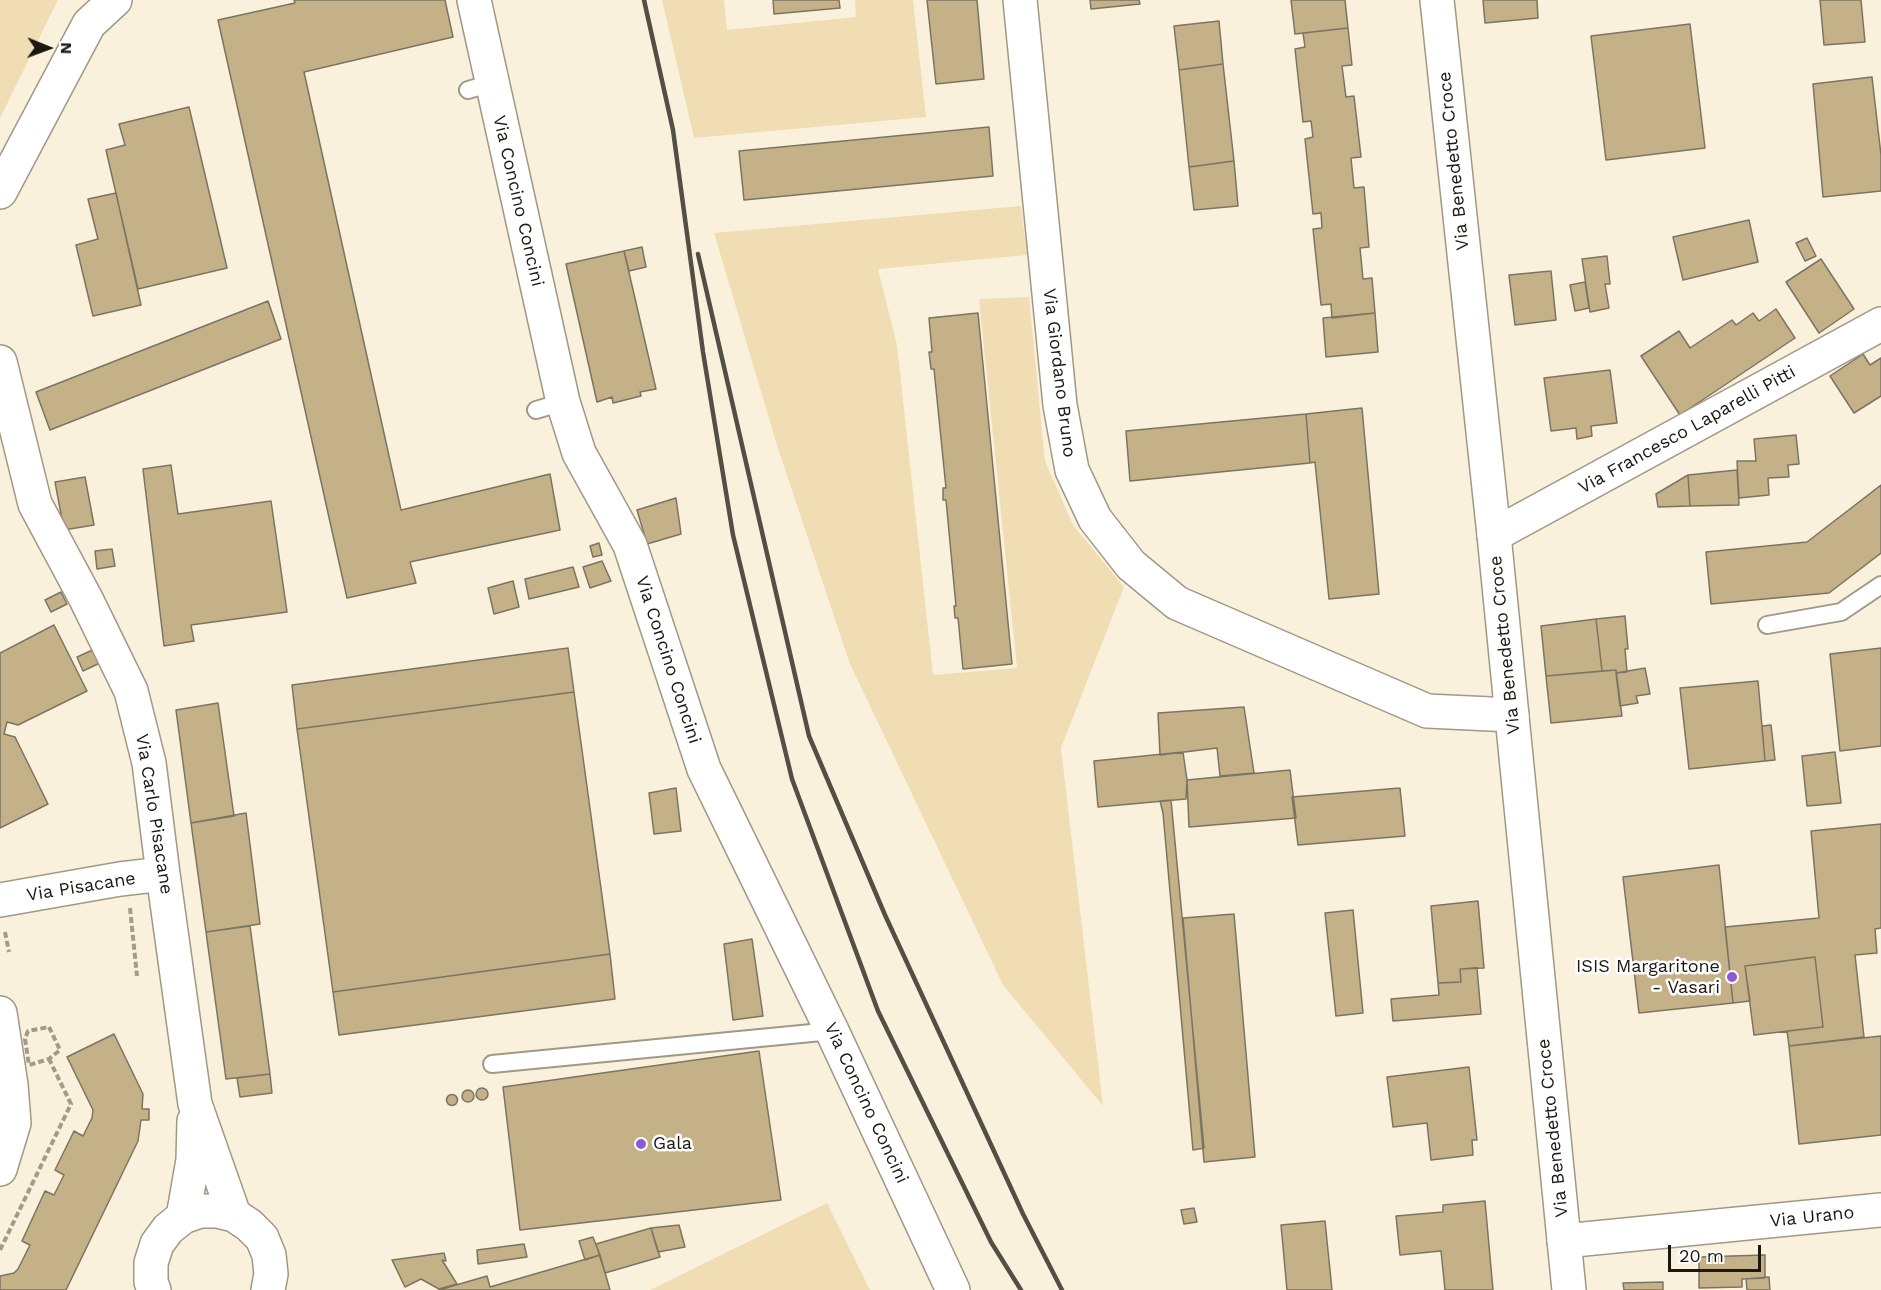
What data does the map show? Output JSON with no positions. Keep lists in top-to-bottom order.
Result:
{
  "streets": {
    "street": [
      "Via Benedetto Croce",
      "Via Concino Concini",
      "Via Giordano Bruno",
      "Via Francesco Laparelli Pitti",
      "Via Carlo Pisacane",
      "Via Pisacane",
      "Via Urano"
    ]
  },
  "crossings": [
    ["Via Benedetto Croce", "Via Giordano Bruno"],
    ["Via Benedetto Croce", "Via Francesco Laparelli Pitti"],
    ["Via Benedetto Croce", "Via Urano"],
    ["Via Carlo Pisacane", "Via Pisacane"]
  ],
  "places": ["ISIS Margaritone - Vasari", "Gala"],
  "scale_bar": "20 m",
  "north": "right"
}
